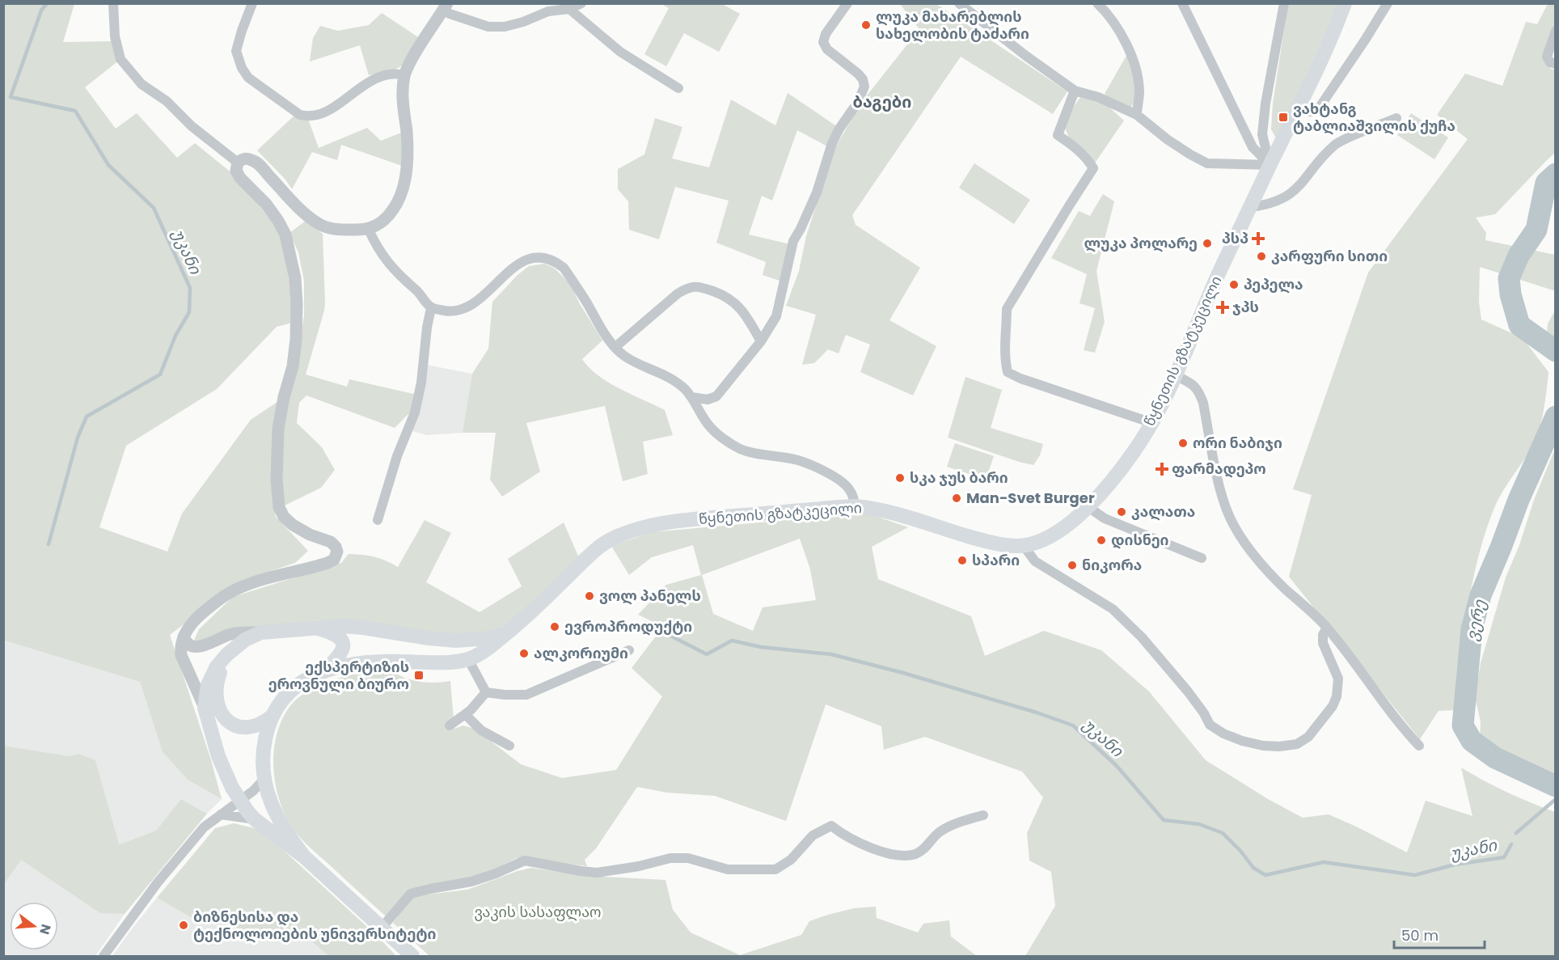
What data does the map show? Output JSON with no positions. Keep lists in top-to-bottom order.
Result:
{
  "streets": {
    "main road": ["წყნეთის გზატკეცილი"]
  },
  "districts": ["ბაგები"],
  "water": ["უკანი", "ვერე"],
  "parks": ["ვაკის სასაფლაო"],
  "places": {
    "other": [
      "ლუკა მახარებლის სახელობის ტაძარი",
      "ლუკა პოლარე",
      "კარფური სითი",
      "პეპელა",
      "ორი ნაბიჯი",
      "სკა ჯუს ბარი",
      "Man-Svet Burger",
      "კალათა",
      "დისნეი",
      "სპარი",
      "ნიკორა",
      "ვოლ პანელს",
      "ევროპროდუქტი",
      "ალკორიუმი",
      "ბიზნესისა და ტექნოლოიების უნივერსიტეტი"
    ],
    "transit": ["ვახტანგ ტაბლიაშვილის ქუჩა", "ექსპერტიზის ეროვნული ბიურო"],
    "health": ["პსპ", "ჯპს", "ფარმადეპო"]
  },
  "scale_bar": "50 m",
  "north": "right"
}
